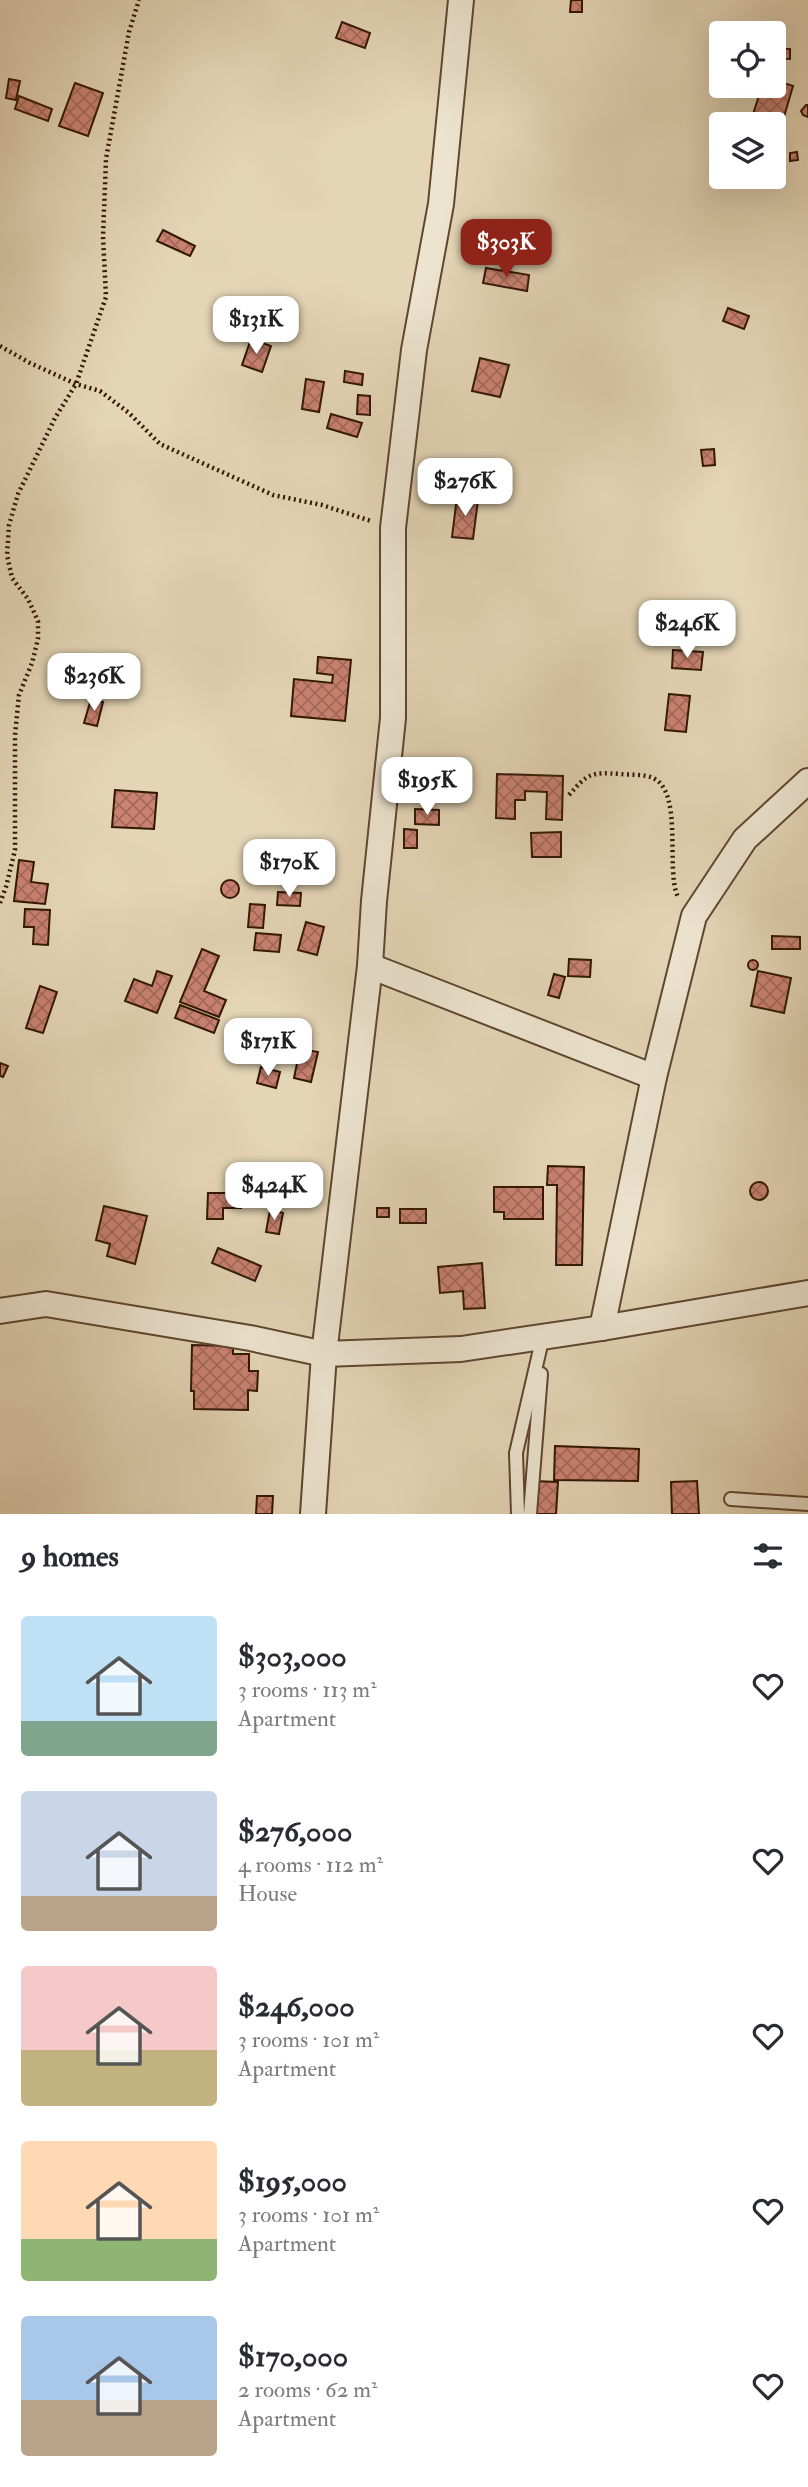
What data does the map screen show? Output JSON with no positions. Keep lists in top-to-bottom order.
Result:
{
  "page": {
    "price": [
      "$303K",
      "$131K",
      "$276K",
      "$246K",
      "$236K",
      "$195K",
      "$170K",
      "$171K",
      "$424K"
    ],
    "heading": "9 homes",
    "list": [
      {
        "name": "$303,000",
        "note": "3 rooms · 113 m² · Apartment"
      },
      {
        "name": "$276,000",
        "note": "4 rooms · 112 m² · House"
      },
      {
        "name": "$246,000",
        "note": "3 rooms · 101 m² · Apartment"
      },
      {
        "name": "$195,000",
        "note": "3 rooms · 101 m² · Apartment"
      },
      {
        "name": "$170,000",
        "note": "2 rooms · 62 m² · Apartment"
      }
    ]
  }
}
